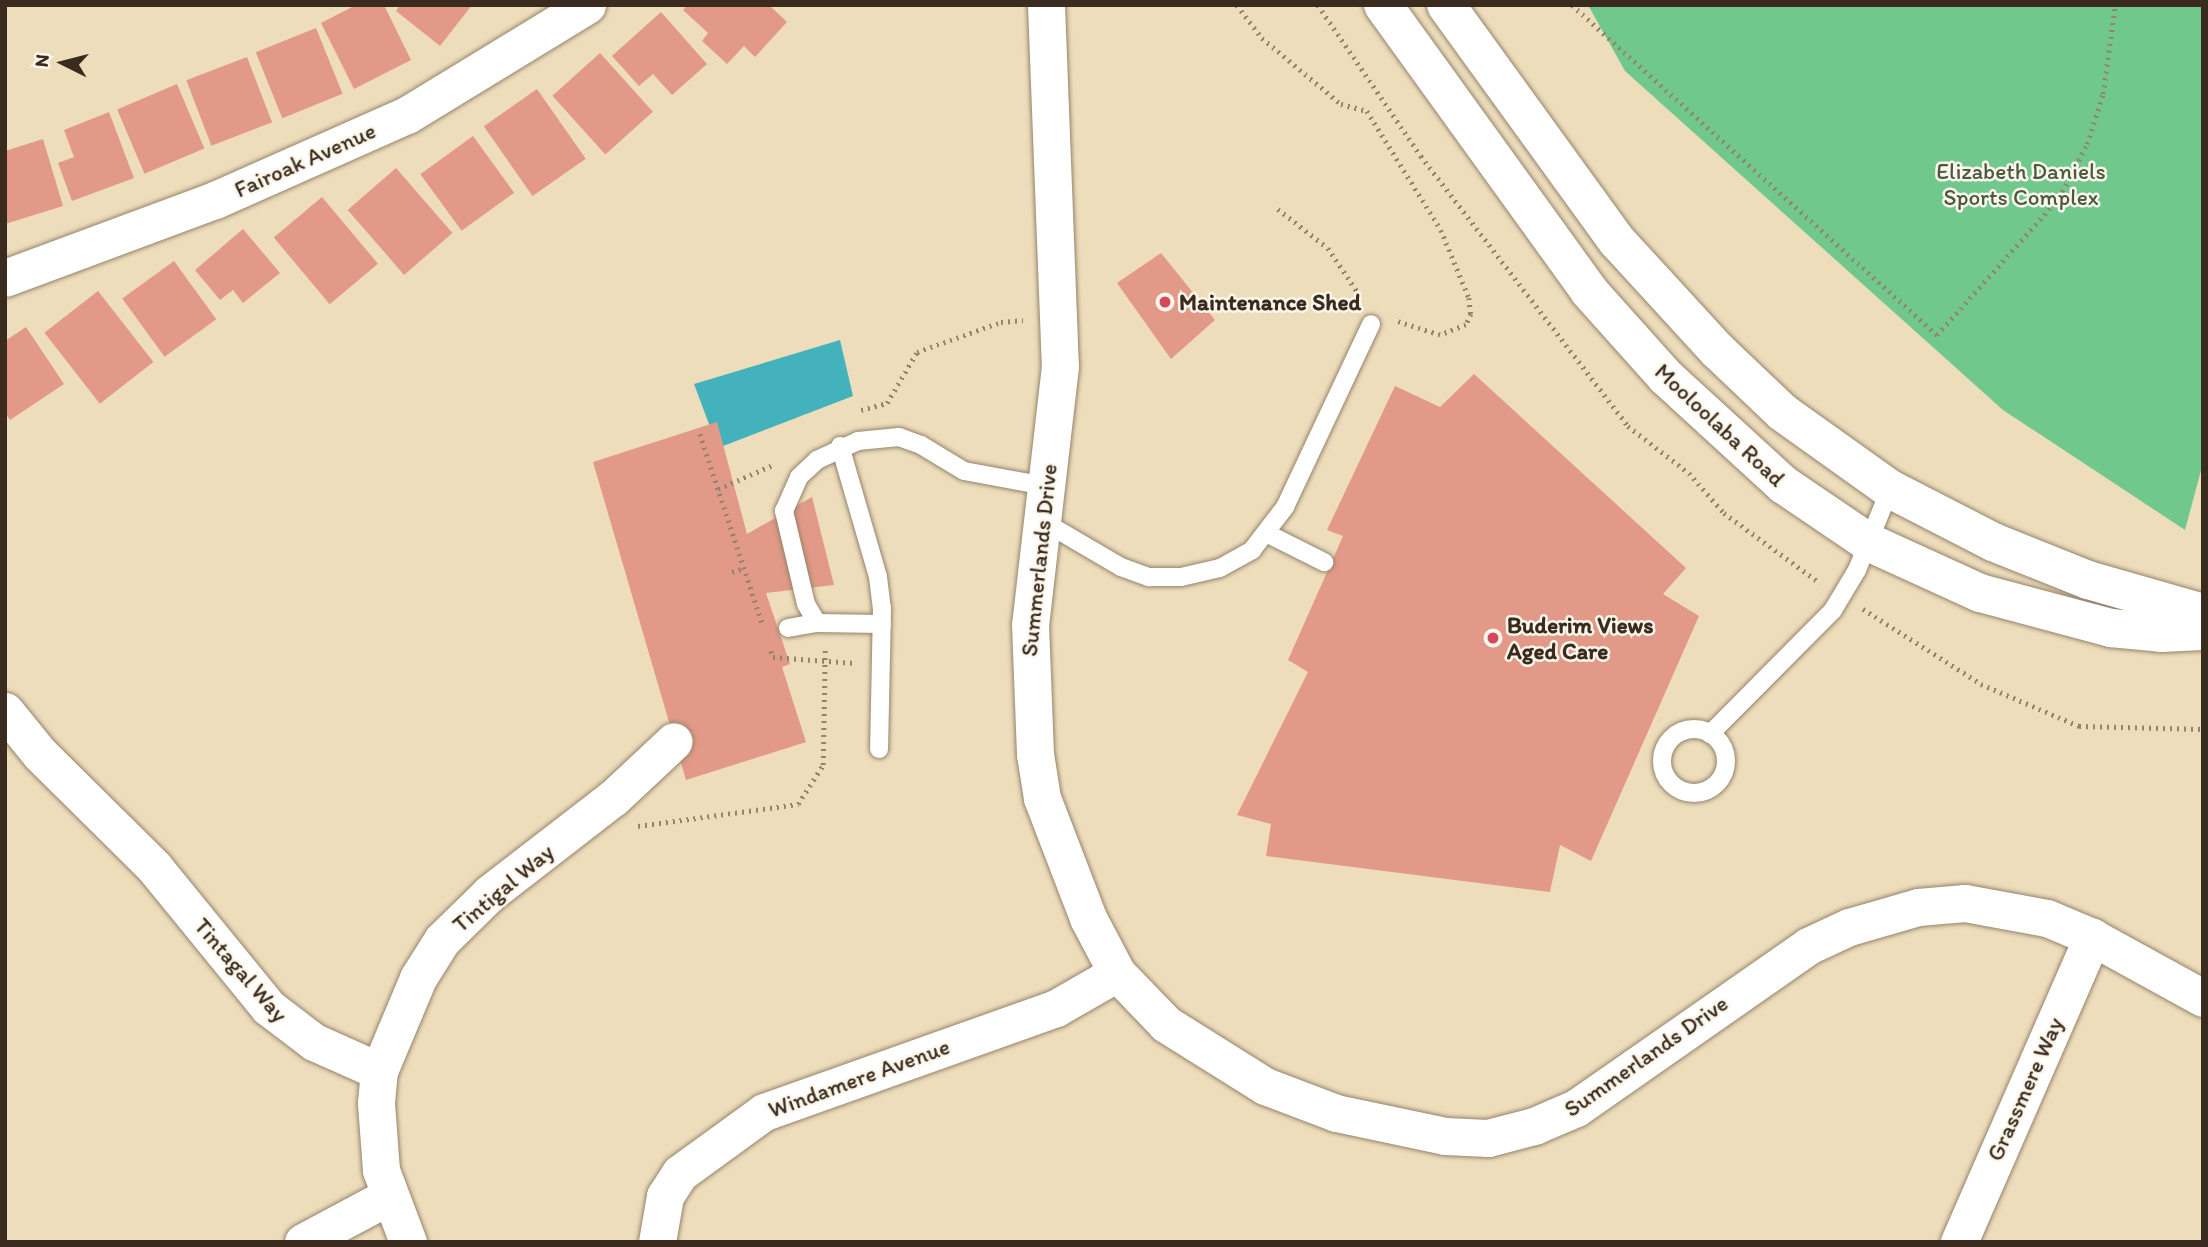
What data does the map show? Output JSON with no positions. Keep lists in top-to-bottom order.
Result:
{
  "streets": {
    "main road": ["Mooloolaba Road"],
    "street": [
      "Fairoak Avenue",
      "Summerlands Drive",
      "Tintigal Way",
      "Tintagal Way",
      "Windamere Avenue",
      "Grassmere Way"
    ]
  },
  "crossings": [
    ["Summerlands Drive", "Windamere Avenue"],
    ["Summerlands Drive", "Grassmere Way"],
    ["Tintigal Way", "Tintagal Way"]
  ],
  "parks": ["Elizabeth Daniels Sports Complex"],
  "places": ["Maintenance Shed", "Buderim Views Aged Care"],
  "north": "left"
}
